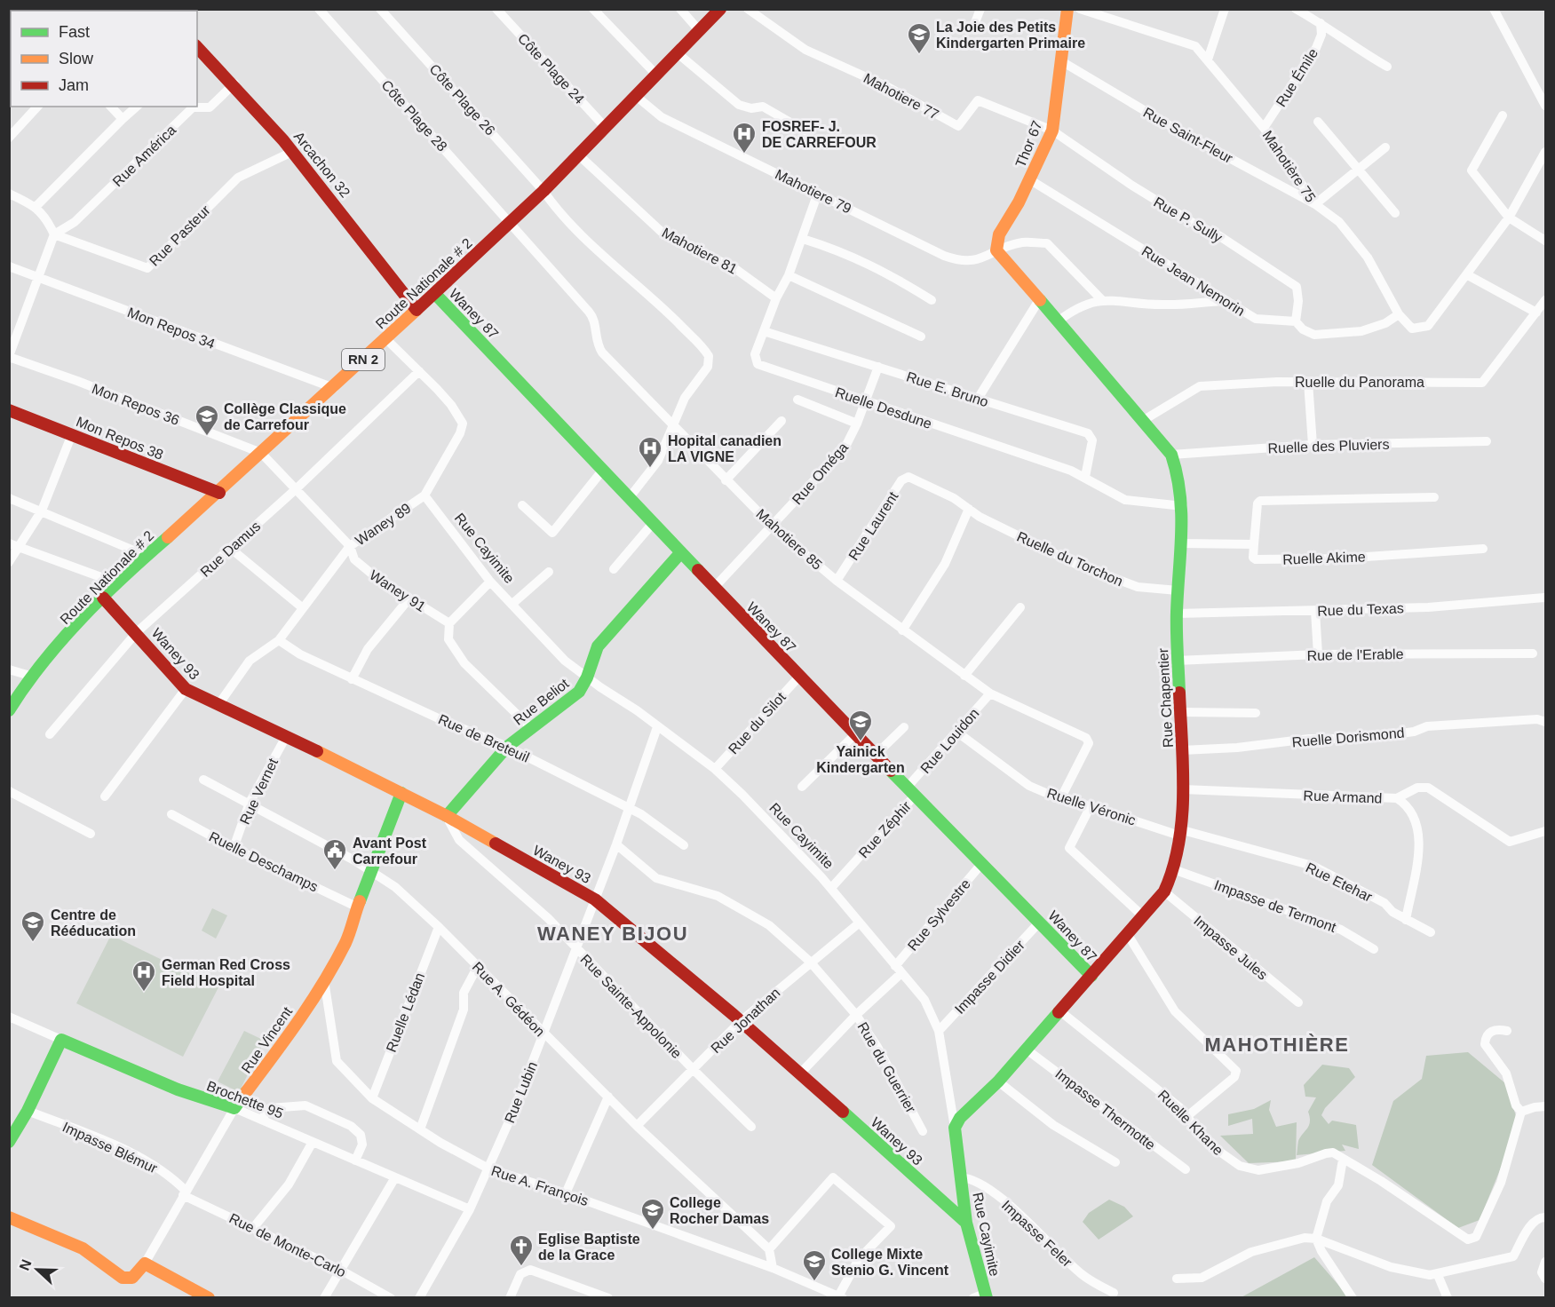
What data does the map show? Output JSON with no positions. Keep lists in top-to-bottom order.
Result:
{
  "streets": {
    "street": [
      "Côte Plage 24",
      "Rue Émile",
      "Mahotiere 77",
      "Côte Plage 26",
      "Côte Plage 28",
      "Rue Saint-Fleur",
      "Thor 67",
      "Rue América",
      "Arcachon 32",
      "Mahotière 75",
      "Mahotiere 79",
      "Rue P. Sully",
      "Rue Pasteur",
      "Mahotiere 81",
      "Rue Jean Nemorin",
      "Route Nationale # 2",
      "Waney 87",
      "Mon Repos 34",
      "RN 2",
      "Ruelle du Panorama",
      "Rue E. Bruno",
      "Mon Repos 36",
      "Ruelle Desdune",
      "Mon Repos 38",
      "Ruelle des Pluviers",
      "Rue Oméga",
      "Waney 89",
      "Rue Laurent",
      "Mahotiere 85",
      "Rue Cayimite",
      "Rue Damus",
      "Ruelle Akime",
      "Ruelle du Torchon",
      "Waney 91",
      "Rue du Texas",
      "Waney 93",
      "Rue de l'Erable",
      "Rue Chapentier",
      "Rue Beliot",
      "Rue du Silot",
      "Ruelle Dorismond",
      "Rue de Breteuil",
      "Rue Louidon",
      "Rue Vernet",
      "Rue Armand",
      "Ruelle Véronic",
      "Rue Zéphir",
      "Ruelle Deschamps",
      "Rue Etehar",
      "Impasse de Termont",
      "Rue Sylvestre",
      "Impasse Jules",
      "Impasse Didier",
      "Rue A. Gédéon",
      "Rue Sainte-Appolonie",
      "Ruelle Lédan",
      "Rue Jonathan",
      "Rue Vincent",
      "Rue du Guerrier",
      "Rue Lubin",
      "Brochette 95",
      "Impasse Thermotte",
      "Ruelle Khane",
      "Impasse Blémur",
      "Rue A. François",
      "Impasse Feler",
      "Rue de Monte-Carlo"
    ]
  },
  "crossings": [
    ["Côte Plage 24", "Route Nationale # 2"],
    ["Rue Émile", "Mahotière 75"],
    ["Mahotiere 77", "Thor 67"],
    ["Mahotiere 77", "Rue P. Sully"],
    ["Côte Plage 26", "Route Nationale # 2"],
    ["Côte Plage 26", "Mahotiere 85"],
    ["Côte Plage 28", "Route Nationale # 2"],
    ["Côte Plage 28", "Mahotiere 85"],
    ["Rue Saint-Fleur", "Thor 67"],
    ["Rue Saint-Fleur", "Mahotière 75"],
    ["Thor 67", "Mahotiere 79"],
    ["Thor 67", "Rue P. Sully"],
    ["Thor 67", "Rue Jean Nemorin"],
    ["Thor 67", "Rue Chapentier"],
    ["Rue América", "Arcachon 32"],
    ["Rue América", "Rue Pasteur"],
    ["Arcachon 32", "Rue Pasteur"],
    ["Arcachon 32", "Route Nationale # 2"],
    ["Mahotière 75", "Rue Jean Nemorin"],
    ["Mahotiere 79", "Route Nationale # 2"],
    ["Mahotiere 79", "Ruelle Desdune"],
    ["Mahotiere 79", "Rue Chapentier"],
    ["Rue P. Sully", "Rue Jean Nemorin"],
    ["Mahotiere 81", "Route Nationale # 2"],
    ["Mahotiere 81", "Ruelle Desdune"],
    ["Route Nationale # 2", "Waney 87"],
    ["Route Nationale # 2", "Mon Repos 34"],
    ["Route Nationale # 2", "Mon Repos 36"],
    ["Route Nationale # 2", "Mon Repos 38"],
    ["Route Nationale # 2", "Waney 89"],
    ["Route Nationale # 2", "Mahotiere 85"],
    ["Route Nationale # 2", "Waney 91"],
    ["Route Nationale # 2", "Waney 93"],
    ["Waney 87", "Rue Oméga"],
    ["Waney 87", "Rue Chapentier"],
    ["Waney 87", "Rue Beliot"],
    ["Waney 87", "Rue du Silot"],
    ["Waney 87", "Rue Louidon"],
    ["Waney 87", "Rue Zéphir"],
    ["Waney 87", "Rue Sylvestre"],
    ["Waney 87", "Impasse Didier"],
    ["Ruelle du Panorama", "Rue Chapentier"],
    ["Rue E. Bruno", "Ruelle Desdune"],
    ["Rue E. Bruno", "Rue Oméga"],
    ["Mon Repos 36", "Waney 91"],
    ["Ruelle Desdune", "Rue Oméga"],
    ["Ruelle Desdune", "Rue Chapentier"],
    ["Ruelle des Pluviers", "Rue Chapentier"],
    ["Rue Oméga", "Mahotiere 85"],
    ["Waney 89", "Rue Cayimite"],
    ["Waney 89", "Rue Damus"],
    ["Waney 89", "Waney 91"],
    ["Waney 89", "Waney 93"],
    ["Waney 89", "Rue de Breteuil"],
    ["Rue Laurent", "Mahotiere 85"],
    ["Rue Laurent", "Ruelle du Torchon"],
    ["Mahotiere 85", "Rue Louidon"],
    ["Mahotiere 85", "Ruelle Véronic"],
    ["Rue Cayimite", "Waney 93"],
    ["Rue Cayimite", "Rue Chapentier"],
    ["Rue Cayimite", "Rue Beliot"],
    ["Rue Cayimite", "Rue du Silot"],
    ["Rue Cayimite", "Rue Zéphir"],
    ["Rue Cayimite", "Rue Sylvestre"],
    ["Rue Cayimite", "Impasse Didier"],
    ["Rue Cayimite", "Rue Jonathan"],
    ["Rue Cayimite", "Rue Lubin"],
    ["Rue Cayimite", "Impasse Feler"],
    ["Rue Damus", "Waney 91"],
    ["Rue Damus", "Waney 93"],
    ["Ruelle du Torchon", "Rue Chapentier"],
    ["Rue du Texas", "Rue Chapentier"],
    ["Waney 93", "Rue Beliot"],
    ["Waney 93", "Rue Vernet"],
    ["Waney 93", "Rue Sylvestre"],
    ["Waney 93", "Rue Sainte-Appolonie"],
    ["Waney 93", "Rue Jonathan"],
    ["Waney 93", "Rue Vincent"],
    ["Waney 93", "Rue Lubin"],
    ["Rue de l'Erable", "Rue Chapentier"],
    ["Rue Chapentier", "Ruelle Dorismond"],
    ["Rue Chapentier", "Rue Armand"],
    ["Rue Chapentier", "Ruelle Véronic"],
    ["Rue Chapentier", "Rue Etehar"],
    ["Rue Chapentier", "Impasse de Termont"],
    ["Rue Chapentier", "Impasse Jules"],
    ["Rue Chapentier", "Impasse Thermotte"],
    ["Rue Chapentier", "Ruelle Khane"],
    ["Rue Beliot", "Rue de Breteuil"],
    ["Rue Beliot", "Rue Sainte-Appolonie"],
    ["Rue de Breteuil", "Rue Lubin"],
    ["Rue Louidon", "Ruelle Véronic"],
    ["Rue Louidon", "Rue Zéphir"],
    ["Rue Vernet", "Ruelle Deschamps"],
    ["Rue Vernet", "Rue A. Gédéon"],
    ["Ruelle Véronic", "Rue Etehar"],
    ["Ruelle Deschamps", "Rue Vincent"],
    ["Rue Sylvestre", "Rue du Guerrier"],
    ["Rue A. Gédéon", "Ruelle Lédan"],
    ["Rue A. Gédéon", "Rue Jonathan"],
    ["Rue A. Gédéon", "Rue Vincent"],
    ["Rue A. Gédéon", "Rue Lubin"],
    ["Rue Sainte-Appolonie", "Rue Jonathan"],
    ["Rue Sainte-Appolonie", "Rue Lubin"],
    ["Ruelle Lédan", "Rue A. François"],
    ["Rue Jonathan", "Rue du Guerrier"],
    ["Rue Vincent", "Brochette 95"],
    ["Rue Vincent", "Impasse Blémur"],
    ["Rue Vincent", "Rue A. François"],
    ["Rue Vincent", "Rue de Monte-Carlo"],
    ["Rue du Guerrier", "Rue Lubin"],
    ["Rue Lubin", "Brochette 95"],
    ["Rue Lubin", "Rue A. François"],
    ["Impasse Blémur", "Rue de Monte-Carlo"]
  ],
  "districts": ["WANEY BIJOU", "MAHOTHIÈRE"],
  "places": {
    "school or university": [
      "La Joie des Petits Kindergarten Primaire",
      "Collège Classique de Carrefour",
      "Yainick Kindergarten",
      "Centre de Rééducation",
      "College Rocher Damas",
      "College Mixte Stenio G. Vincent"
    ],
    "hospital": ["FOSREF- J. DE CARREFOUR", "Hopital canadien LA VIGNE", "German Red Cross Field Hospital"],
    "public building": ["Avant Post Carrefour"],
    "church": ["Eglise Baptiste de la Grace"]
  },
  "legend": ["Fast", "Slow", "Jam"],
  "north": "left"
}
